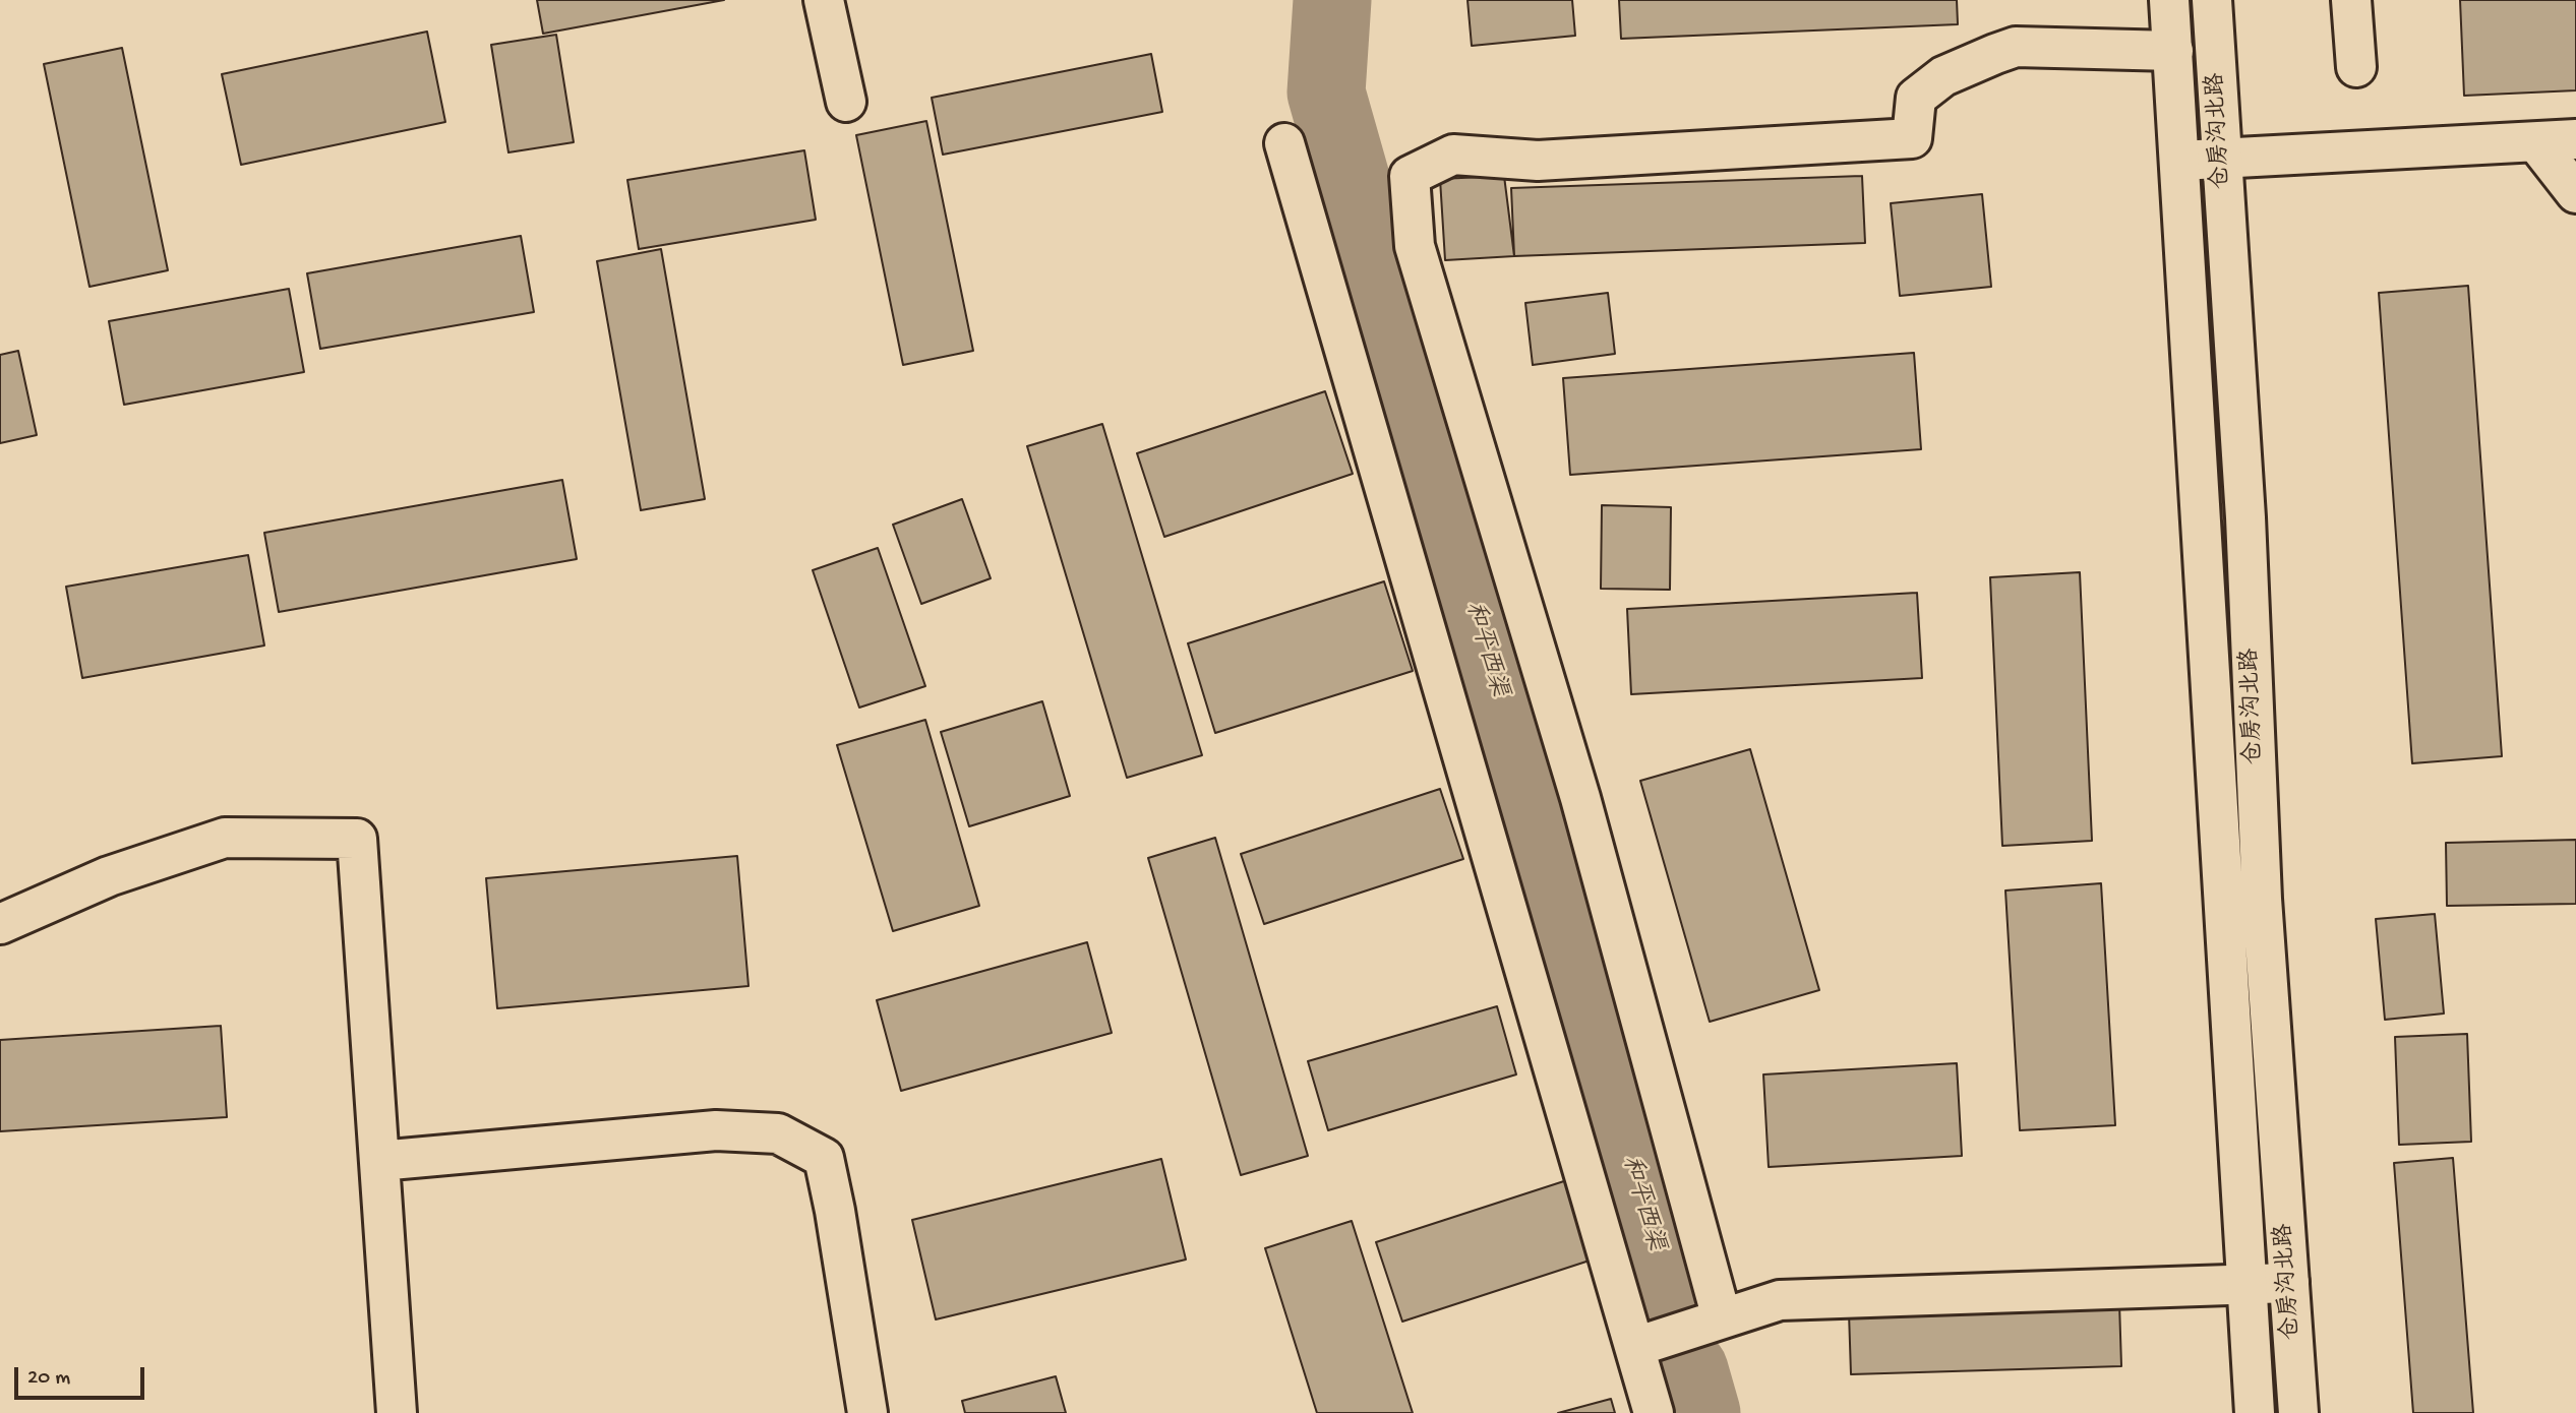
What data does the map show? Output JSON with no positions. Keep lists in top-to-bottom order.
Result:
{
  "streets": {
    "street": ["仓房沟北路"]
  },
  "water": ["和平西渠"],
  "scale_bar": "20 m"
}
